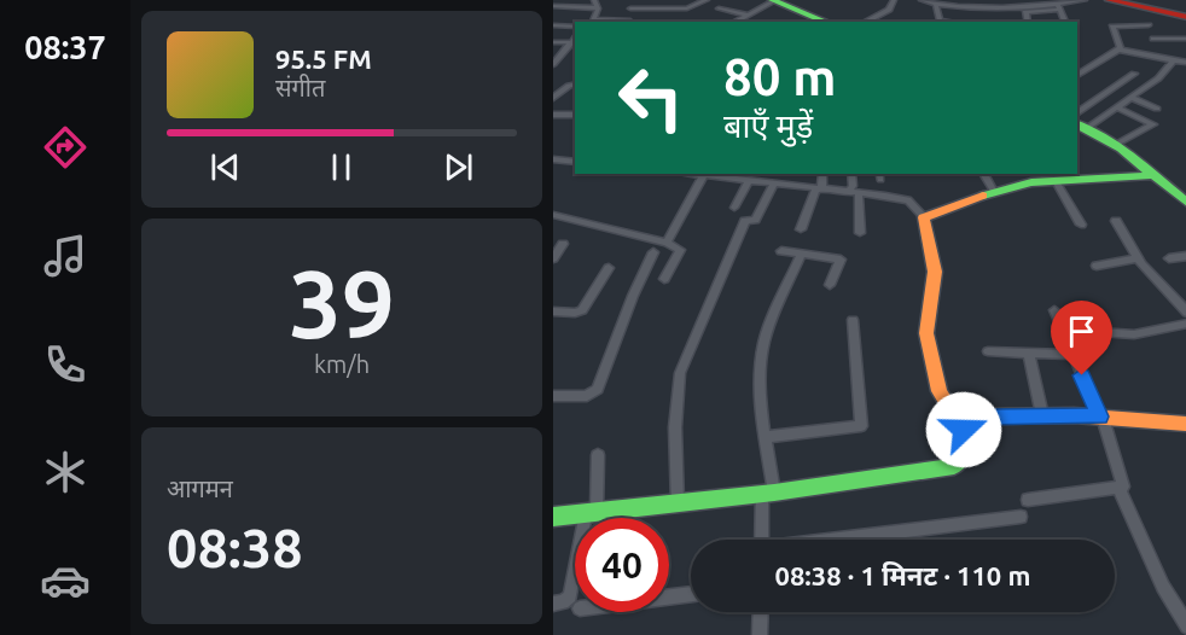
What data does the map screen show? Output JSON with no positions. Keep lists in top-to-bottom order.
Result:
{
  "page": {
    "tabs": "08:37",
    "turn": ["80 m", "बाएँ मुड़ें"],
    "song": ["95.5 FM", "संगीत"],
    "tile": [
      ["39", "km/h"],
      ["आगमन", "08:38"]
    ],
    "limit": "40",
    "trip": "08:38 · 1 मिनट · 110 m"
  }
}
